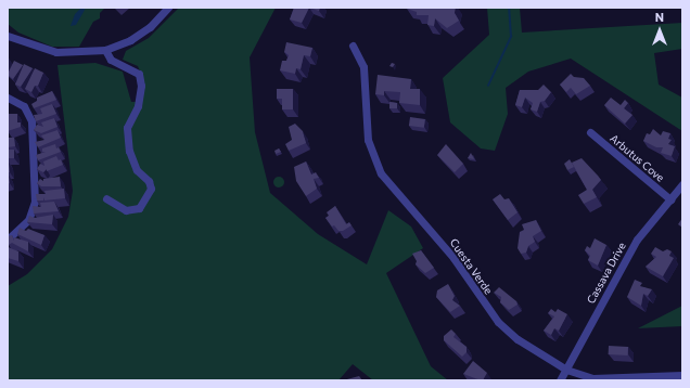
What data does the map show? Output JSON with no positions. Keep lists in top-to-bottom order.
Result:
{
  "streets": {
    "street": ["Arbutus Cove", "Cuesta Verde", "Cassava Drive"]
  },
  "crossings": [
    ["Arbutus Cove", "Cassava Drive"],
    ["Cuesta Verde", "Cassava Drive"]
  ],
  "north": "top"
}
